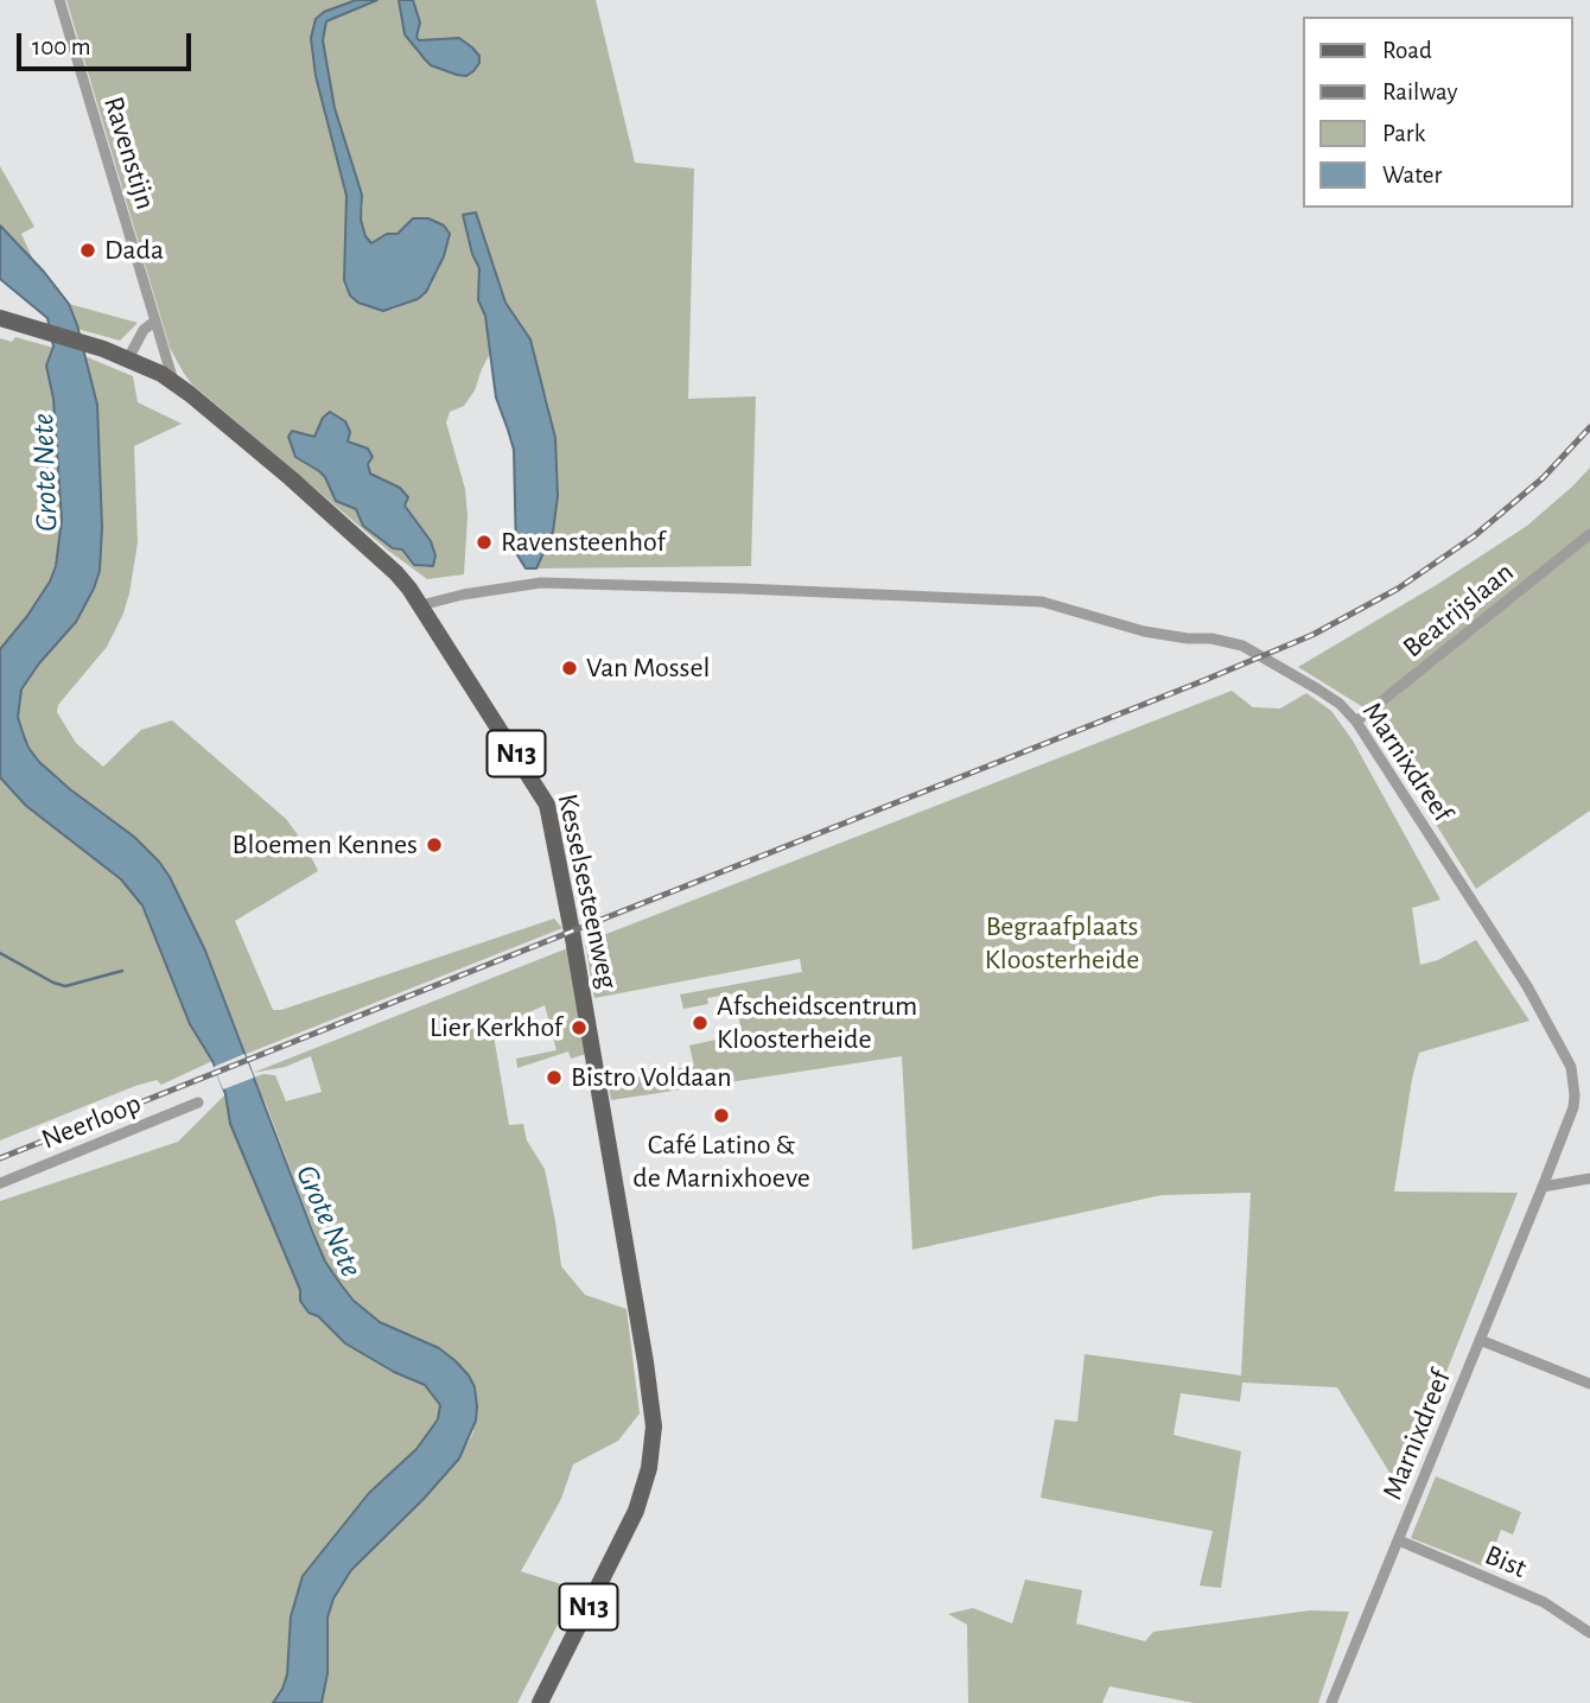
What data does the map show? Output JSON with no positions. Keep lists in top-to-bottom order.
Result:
{
  "streets": {
    "main road": ["N13", "Kesselsesteenweg"],
    "street": [
      "Ravenstijn",
      "Beatrijslaan",
      "Marnixdreef",
      "Neerloop",
      "Bist"
    ]
  },
  "crossings": [
    ["Ravenstijn", "Kesselsesteenweg"],
    ["Beatrijslaan", "Marnixdreef"],
    ["Marnixdreef", "Kesselsesteenweg"],
    ["Marnixdreef", "Bist"]
  ],
  "water": ["Grote Nete"],
  "parks": ["Begraafplaats Kloosterheide"],
  "places": [
    "Dada",
    "Ravensteenhof",
    "Van Mossel",
    "Bloemen Kennes",
    "Afscheidscentrum Kloosterheide",
    "Lier Kerkhof",
    "Bistro Voldaan",
    "Café Latino & de Marnixhoeve"
  ],
  "legend": [
    "Road",
    "Railway",
    "Park",
    "Water"
  ],
  "scale_bar": "100 m"
}
